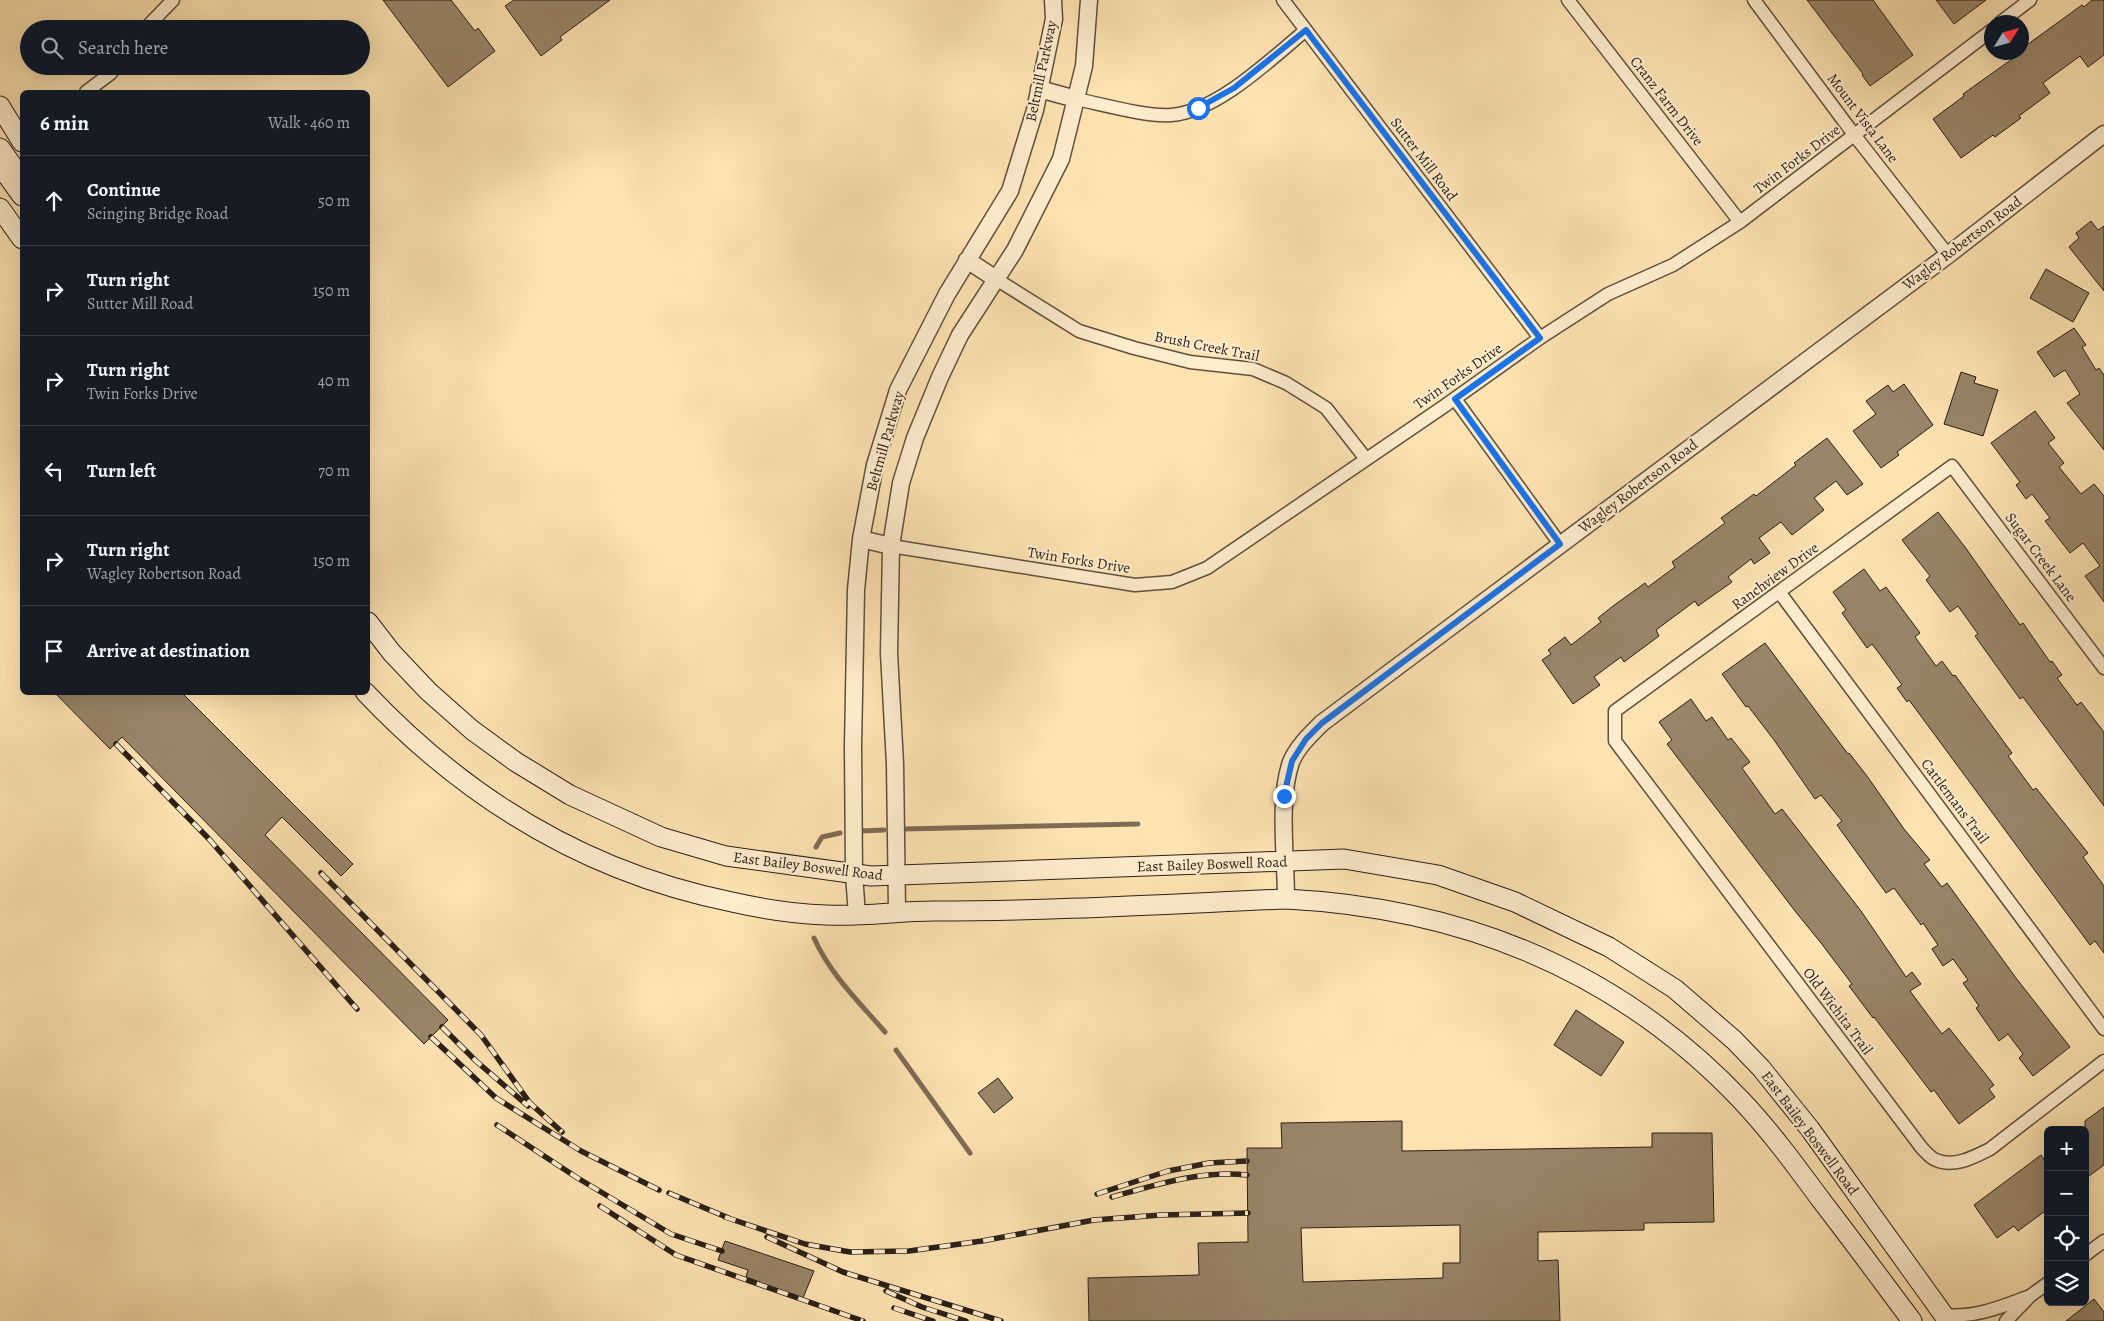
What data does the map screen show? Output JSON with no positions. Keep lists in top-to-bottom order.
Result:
{
  "streets": {
    "main road": ["East Bailey Boswell Road"],
    "street": [
      "Beltmill Parkway",
      "Cranz Farm Drive",
      "Mount Vista Lane",
      "Sutter Mill Road",
      "Twin Forks Drive",
      "Wagley Robertson Road",
      "Brush Creek Trail",
      "Sugar Creek Lane",
      "Ranchview Drive",
      "Cattlemans Trail",
      "Old Wichita Trail"
    ]
  },
  "crossings": [
    ["Beltmill Parkway", "Twin Forks Drive"],
    ["Beltmill Parkway", "Brush Creek Trail"],
    ["Beltmill Parkway", "East Bailey Boswell Road"],
    ["Cranz Farm Drive", "Twin Forks Drive"],
    ["Mount Vista Lane", "Twin Forks Drive"],
    ["Mount Vista Lane", "Wagley Robertson Road"],
    ["Sutter Mill Road", "Twin Forks Drive"],
    ["Twin Forks Drive", "Brush Creek Trail"],
    ["Wagley Robertson Road", "East Bailey Boswell Road"],
    ["Sugar Creek Lane", "Ranchview Drive"],
    ["Ranchview Drive", "Cattlemans Trail"],
    ["Ranchview Drive", "Old Wichita Trail"]
  ],
  "north": "top right",
  "page": {
    "search": "Search here",
    "heading": ["6 min", "Walk · 460 m"],
    "list": [
      ["Continue", "Seinging Bridge Road", "50 m"],
      ["Turn right", "Sutter Mill Road", "150 m"],
      ["Turn right", "Twin Forks Drive", "40 m"],
      ["Turn left", "70 m"],
      ["Turn right", "Wagley Robertson Road", "150 m"],
      "Arrive at destination"
    ],
    "map_buttons": ["+", "−"]
  }
}
